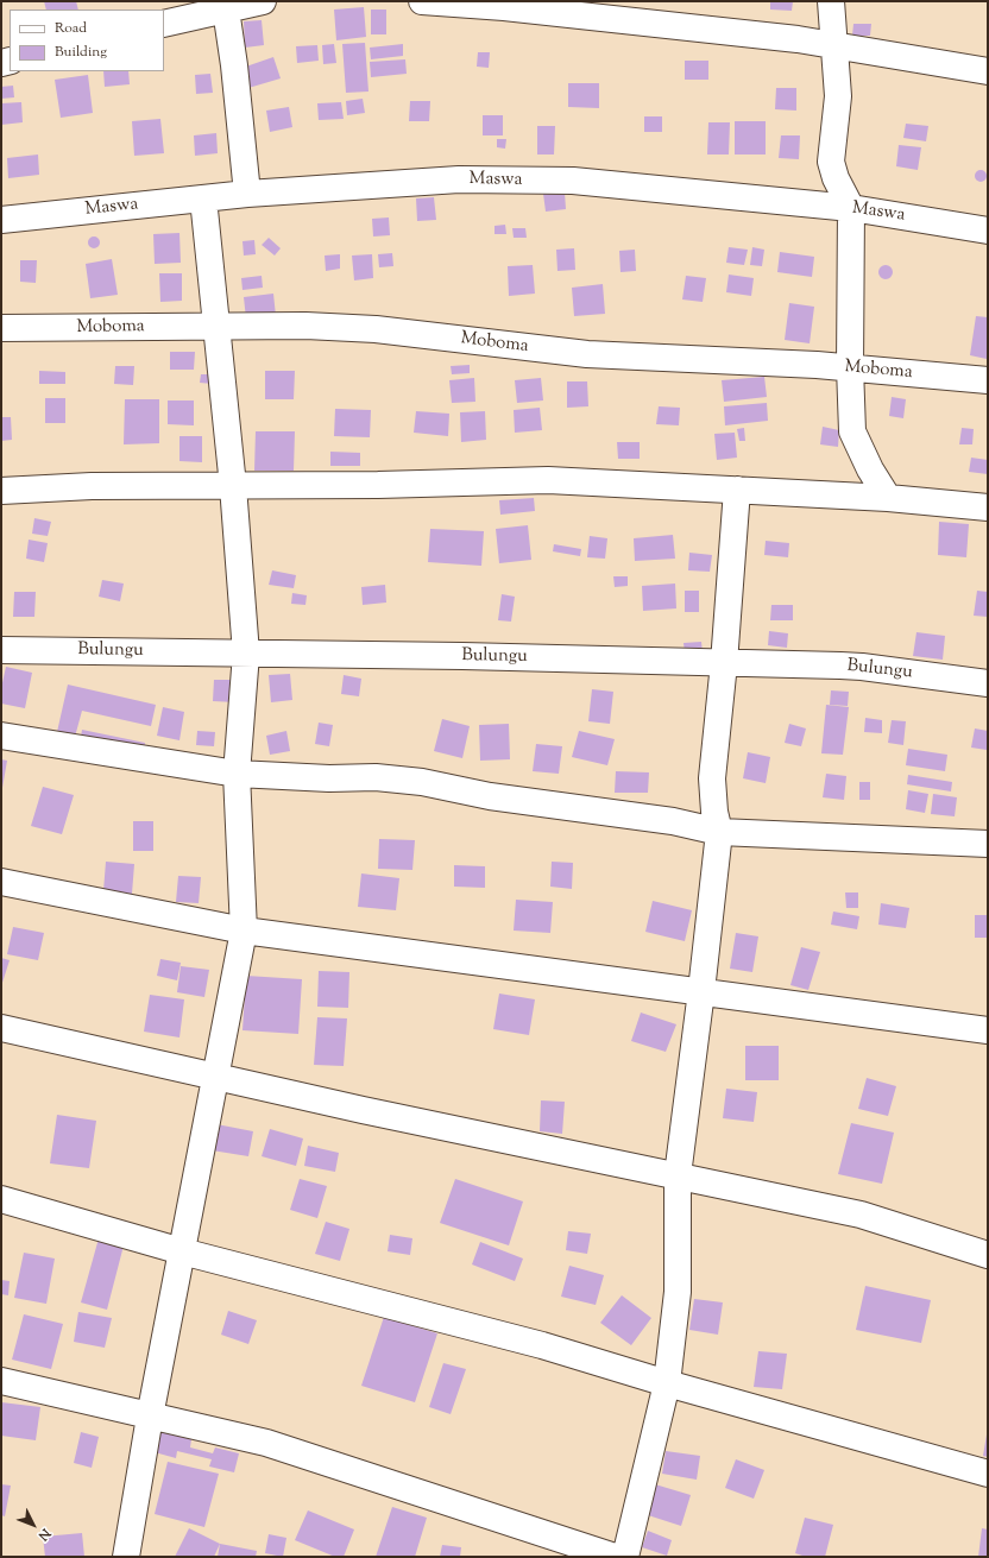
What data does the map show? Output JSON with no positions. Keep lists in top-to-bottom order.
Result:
{
  "streets": {
    "street": ["Maswa", "Moboma", "Bulungu"]
  },
  "legend": ["Road", "Building"],
  "north": "bottom right"
}
